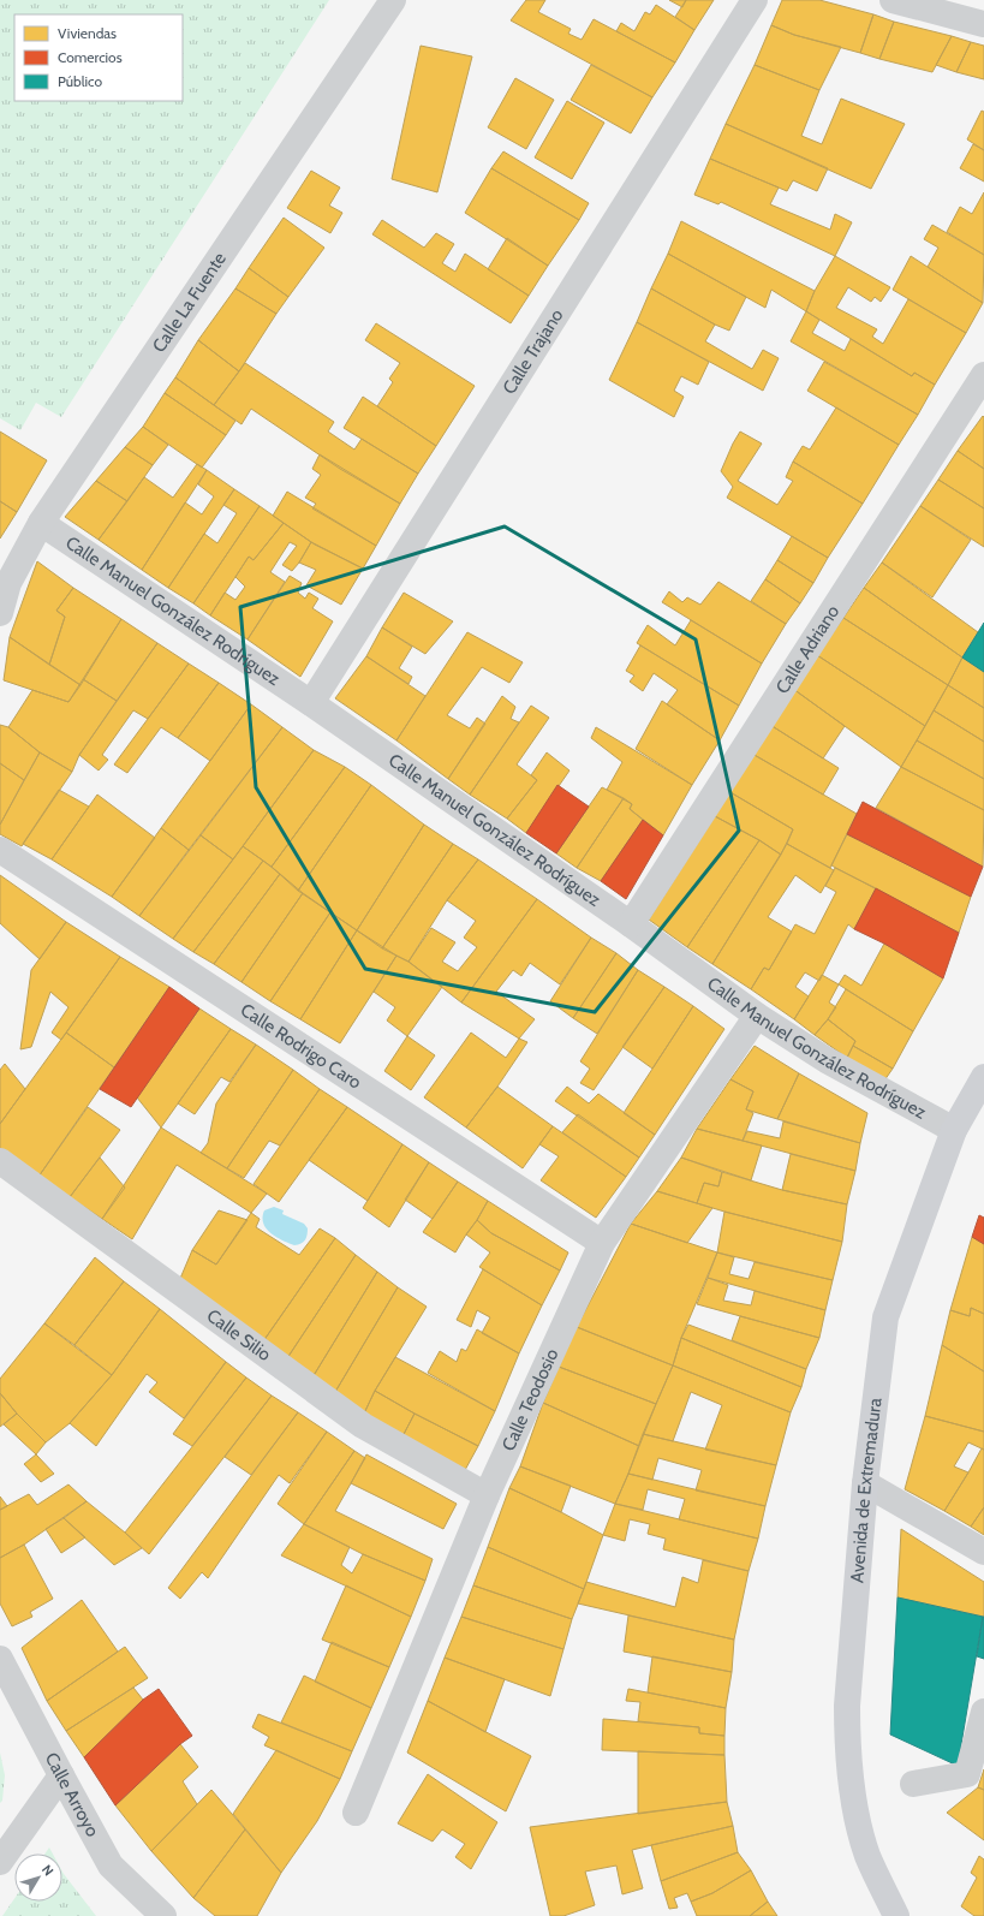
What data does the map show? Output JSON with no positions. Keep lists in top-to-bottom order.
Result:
{
  "streets": {
    "main road": ["Avenida de Extremadura"],
    "street": [
      "Calle La Fuente",
      "Calle Trajano",
      "Calle Manuel González Rodríguez",
      "Calle Adriano",
      "Calle Rodrigo Caro",
      "Calle Silio",
      "Calle Teodosio",
      "Calle Arroyo"
    ]
  },
  "crossings": [
    ["Calle La Fuente", "Calle Manuel González Rodríguez"],
    ["Calle Trajano", "Calle Manuel González Rodríguez"],
    ["Calle Manuel González Rodríguez", "Calle Adriano"],
    ["Calle Manuel González Rodríguez", "Calle Teodosio"],
    ["Calle Manuel González Rodríguez", "Avenida de Extremadura"],
    ["Calle Rodrigo Caro", "Calle Teodosio"],
    ["Calle Silio", "Calle Teodosio"]
  ],
  "legend": ["Viviendas", "Comercios", "Público"],
  "north": "top right"
}
